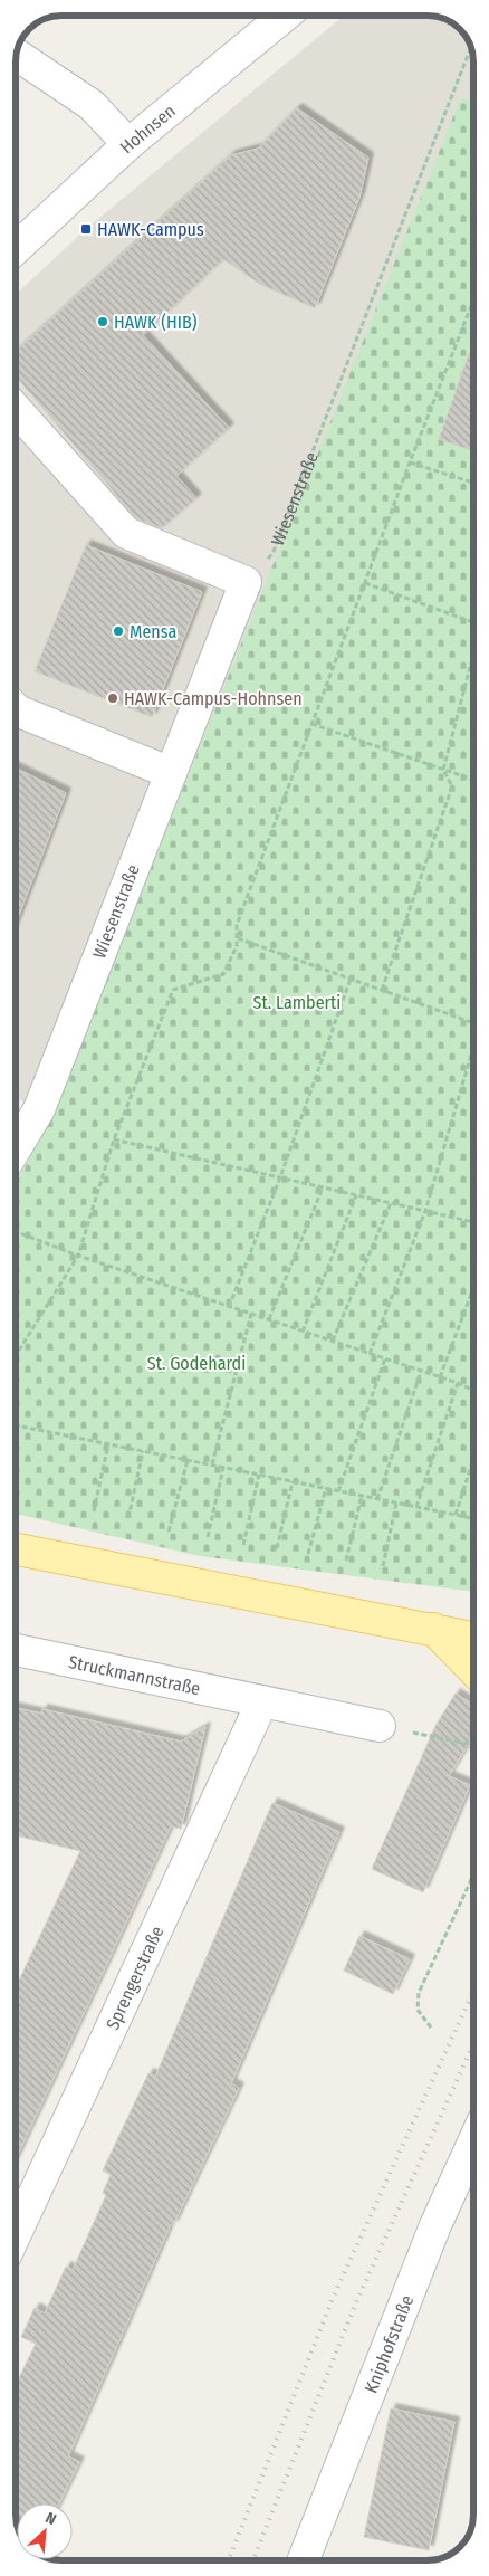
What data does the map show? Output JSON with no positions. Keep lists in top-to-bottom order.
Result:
{
  "streets": {
    "street": [
      "Hohnsen",
      "Wiesenstraße",
      "Struckmannstraße",
      "Sprengerstraße",
      "Kniphofstraße"
    ]
  },
  "crossings": [
    ["Struckmannstraße", "Sprengerstraße"]
  ],
  "parks": ["St. Lamberti", "St. Godehardi"],
  "places": {
    "transit": ["HAWK-Campus"],
    "other": ["HAWK (HIB)", "Mensa", "HAWK-Campus-Hohnsen"]
  },
  "north": "top right"
}
